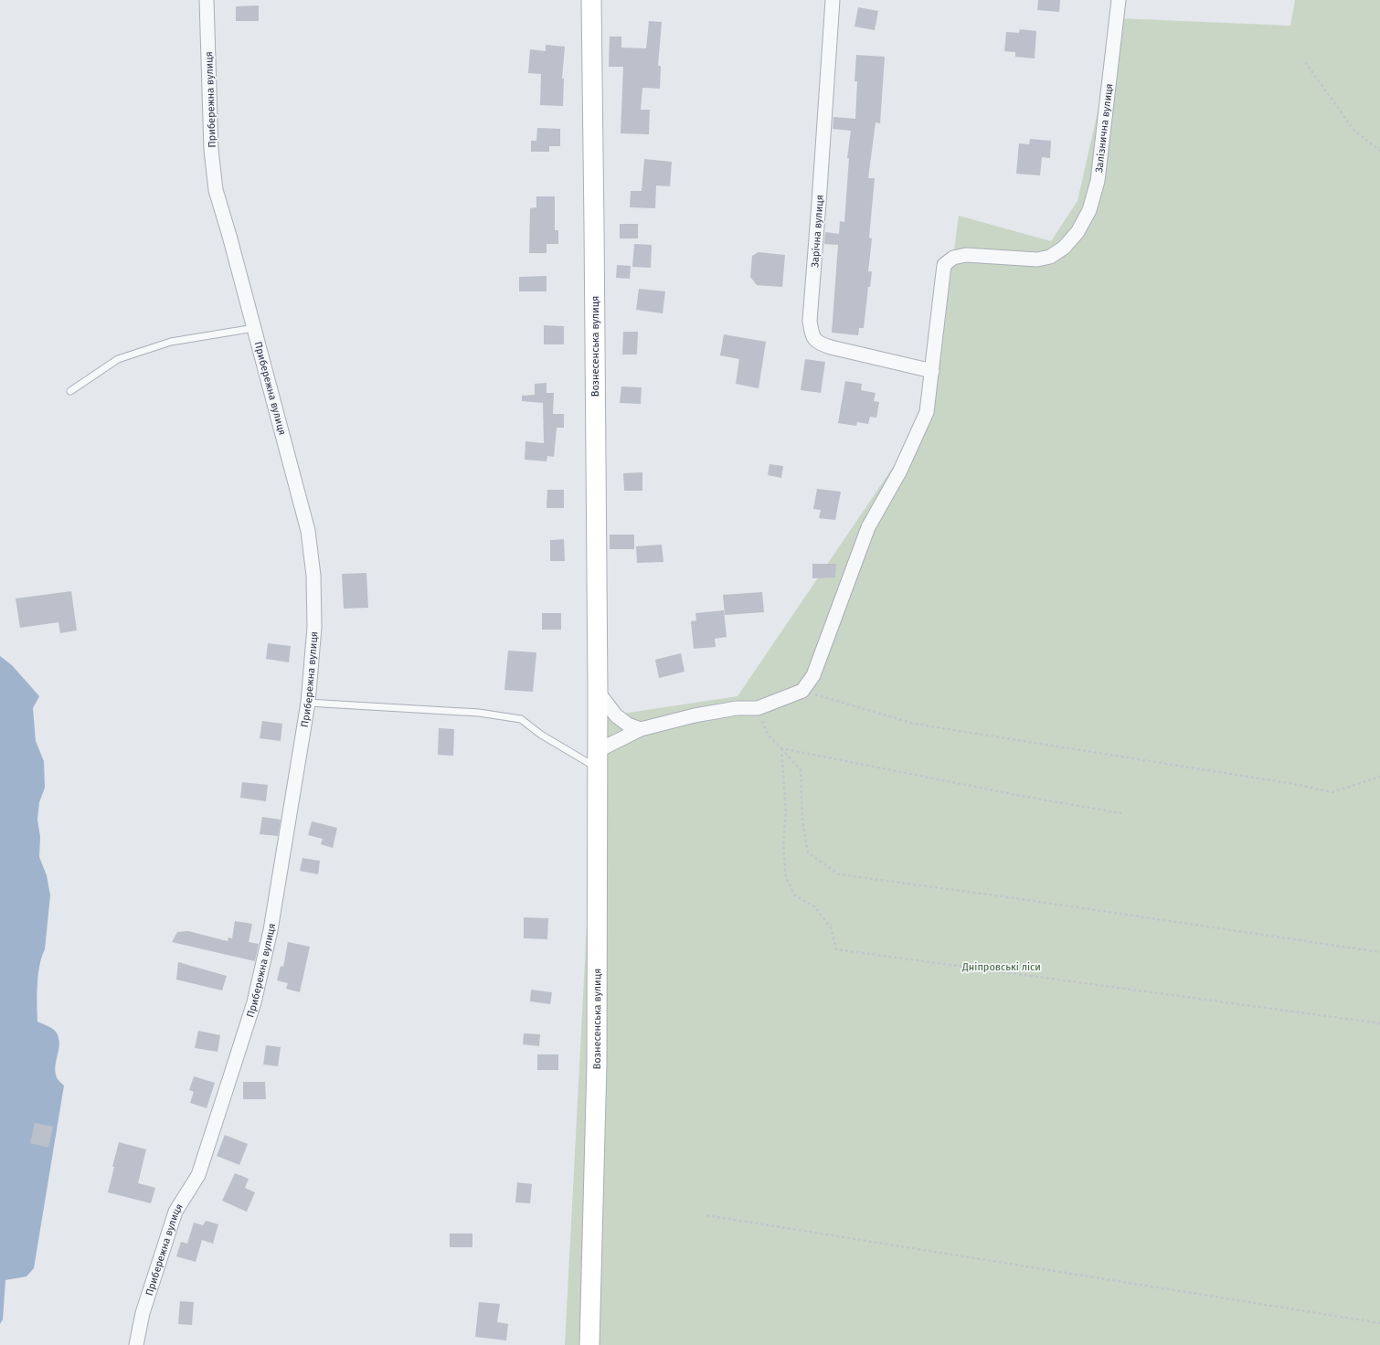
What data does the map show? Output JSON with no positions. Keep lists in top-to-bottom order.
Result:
{
  "streets": {
    "main road": ["Вознесенська вулиця"],
    "street": ["Прибережна вулиця", "Залізнична вулиця", "Зарічна вулиця"]
  },
  "crossings": [
    ["Залізнична вулиця", "Зарічна вулиця"]
  ],
  "parks": ["Дніпровські ліси"]
}
